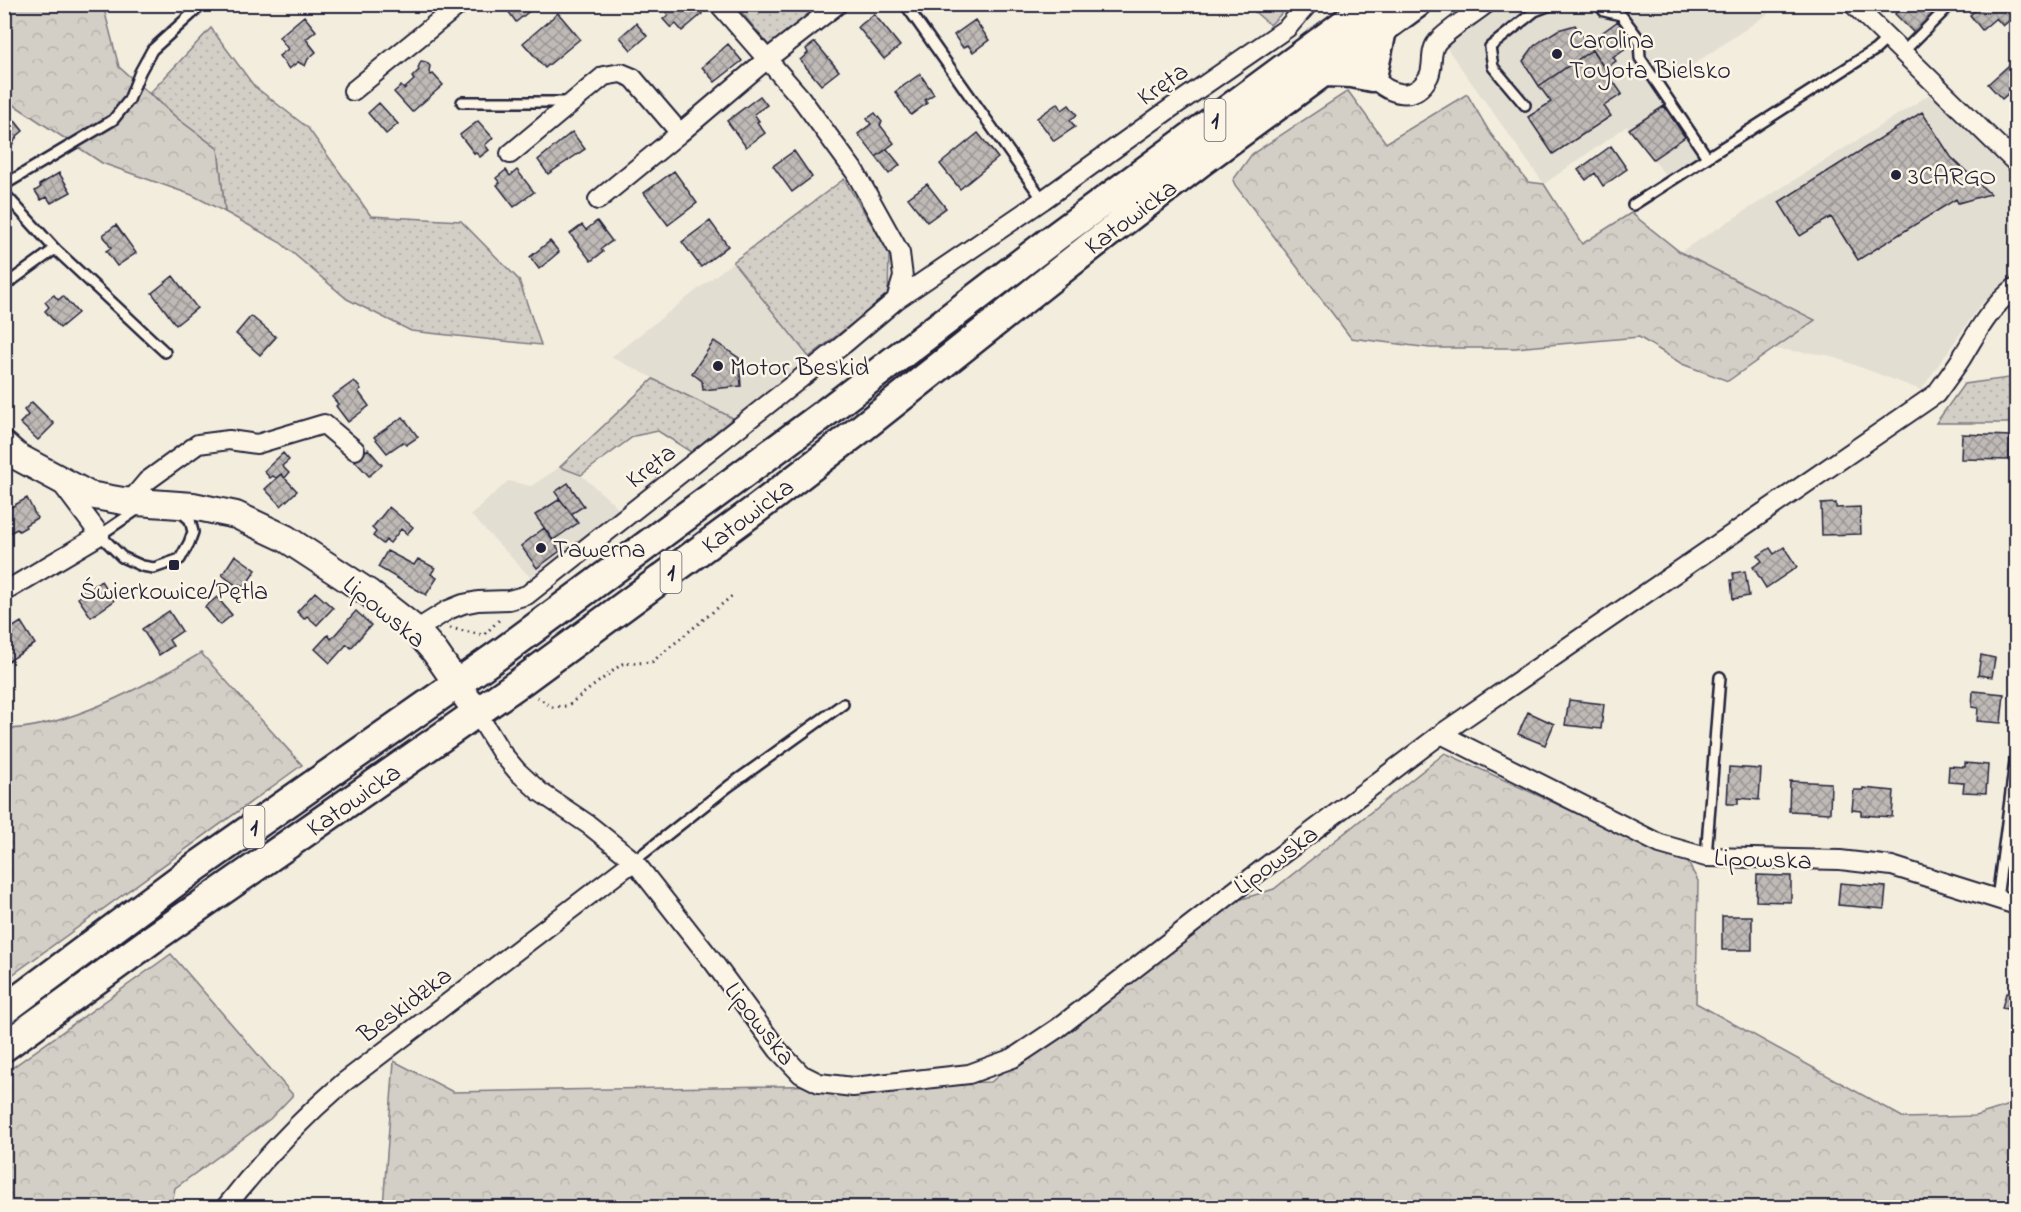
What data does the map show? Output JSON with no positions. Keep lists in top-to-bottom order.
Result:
{
  "streets": {
    "main road": ["1", "Katowicka"],
    "street": ["Kręta", "Lipowska", "Beskidzka"]
  },
  "crossings": [
    ["Kręta", "Lipowska"],
    ["Katowicka", "Lipowska"],
    ["Lipowska", "Beskidzka"]
  ],
  "places": {
    "other": [
      "Carolina Toyota Bielsko",
      "3CARGO",
      "Motor Beskid",
      "Tawerna"
    ],
    "transit": ["Świerkowice/Pętla"]
  }
}
